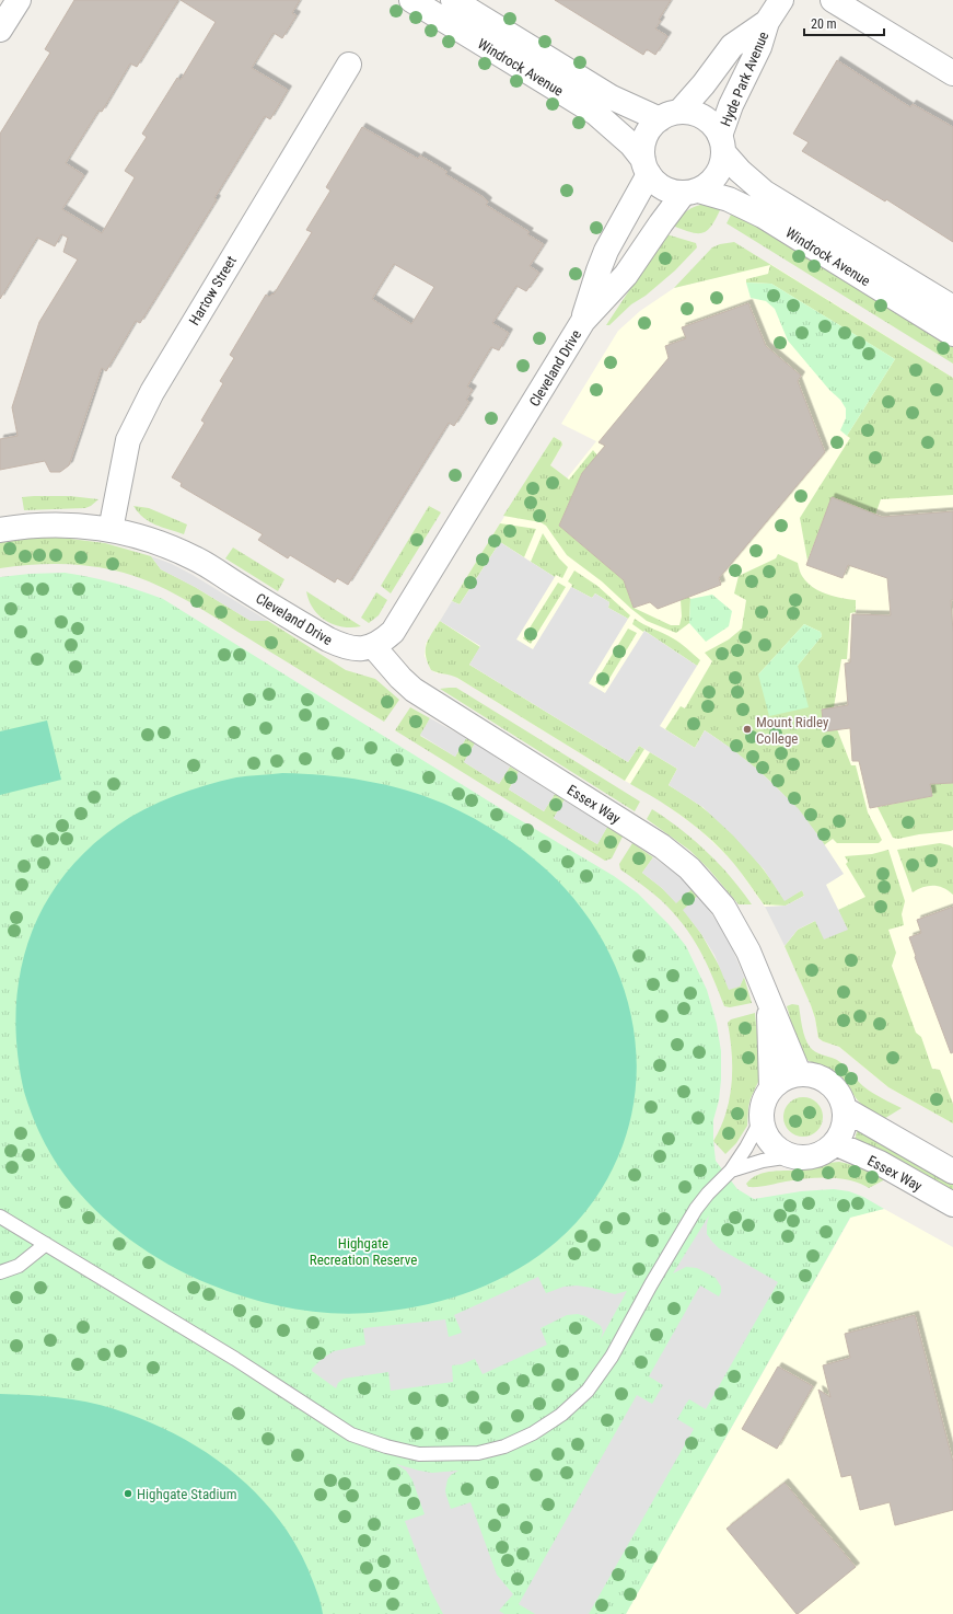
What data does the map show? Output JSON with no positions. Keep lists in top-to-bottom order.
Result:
{
  "streets": {
    "street": [
      "Windrock Avenue",
      "Hyde Park Avenue",
      "Hartow Street",
      "Cleveland Drive",
      "Essex Way"
    ]
  },
  "crossings": [
    ["Windrock Avenue", "Hyde Park Avenue"],
    ["Windrock Avenue", "Cleveland Drive"],
    ["Hyde Park Avenue", "Cleveland Drive"],
    ["Hartow Street", "Cleveland Drive"],
    ["Cleveland Drive", "Essex Way"]
  ],
  "parks": ["Highgate Recreation Reserve"],
  "places": ["Mount Ridley College", "Highgate Stadium"],
  "scale_bar": "20 m"
}
